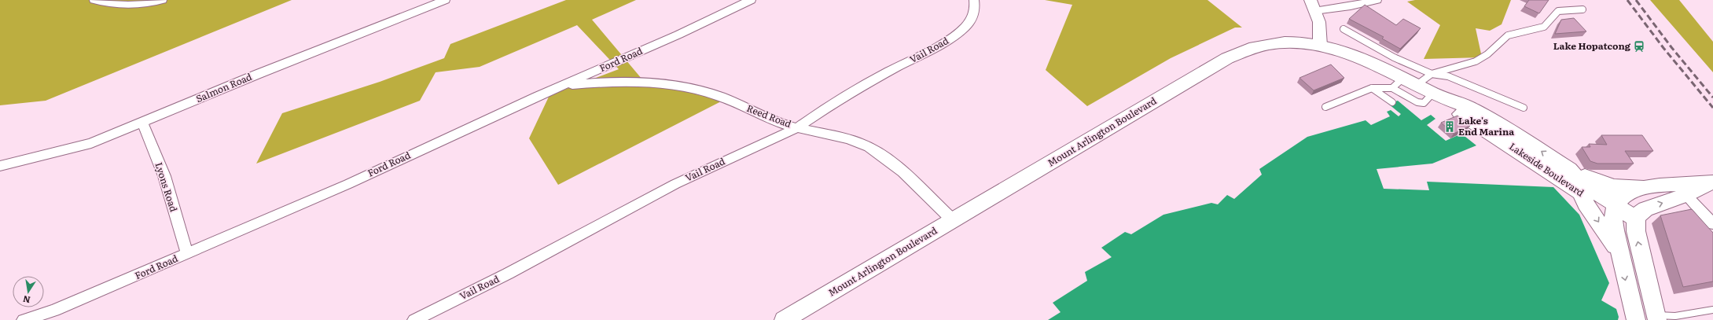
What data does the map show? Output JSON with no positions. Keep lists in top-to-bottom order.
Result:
{
  "streets": {
    "main road": ["Mount Arlington Boulevard", "Lakeside Boulevard"],
    "street": [
      "Vail Road",
      "Ford Road",
      "Salmon Road",
      "Reed Road",
      "Lyons Road"
    ]
  },
  "crossings": [
    ["Vail Road", "Reed Road"],
    ["Ford Road", "Reed Road"],
    ["Ford Road", "Lyons Road"],
    ["Salmon Road", "Lyons Road"],
    ["Reed Road", "Mount Arlington Boulevard"],
    ["Mount Arlington Boulevard", "Lakeside Boulevard"]
  ],
  "places": {
    "station": ["Lake Hopatcong"],
    "building": ["Lake's End Marina"]
  },
  "north": "bottom"
}
